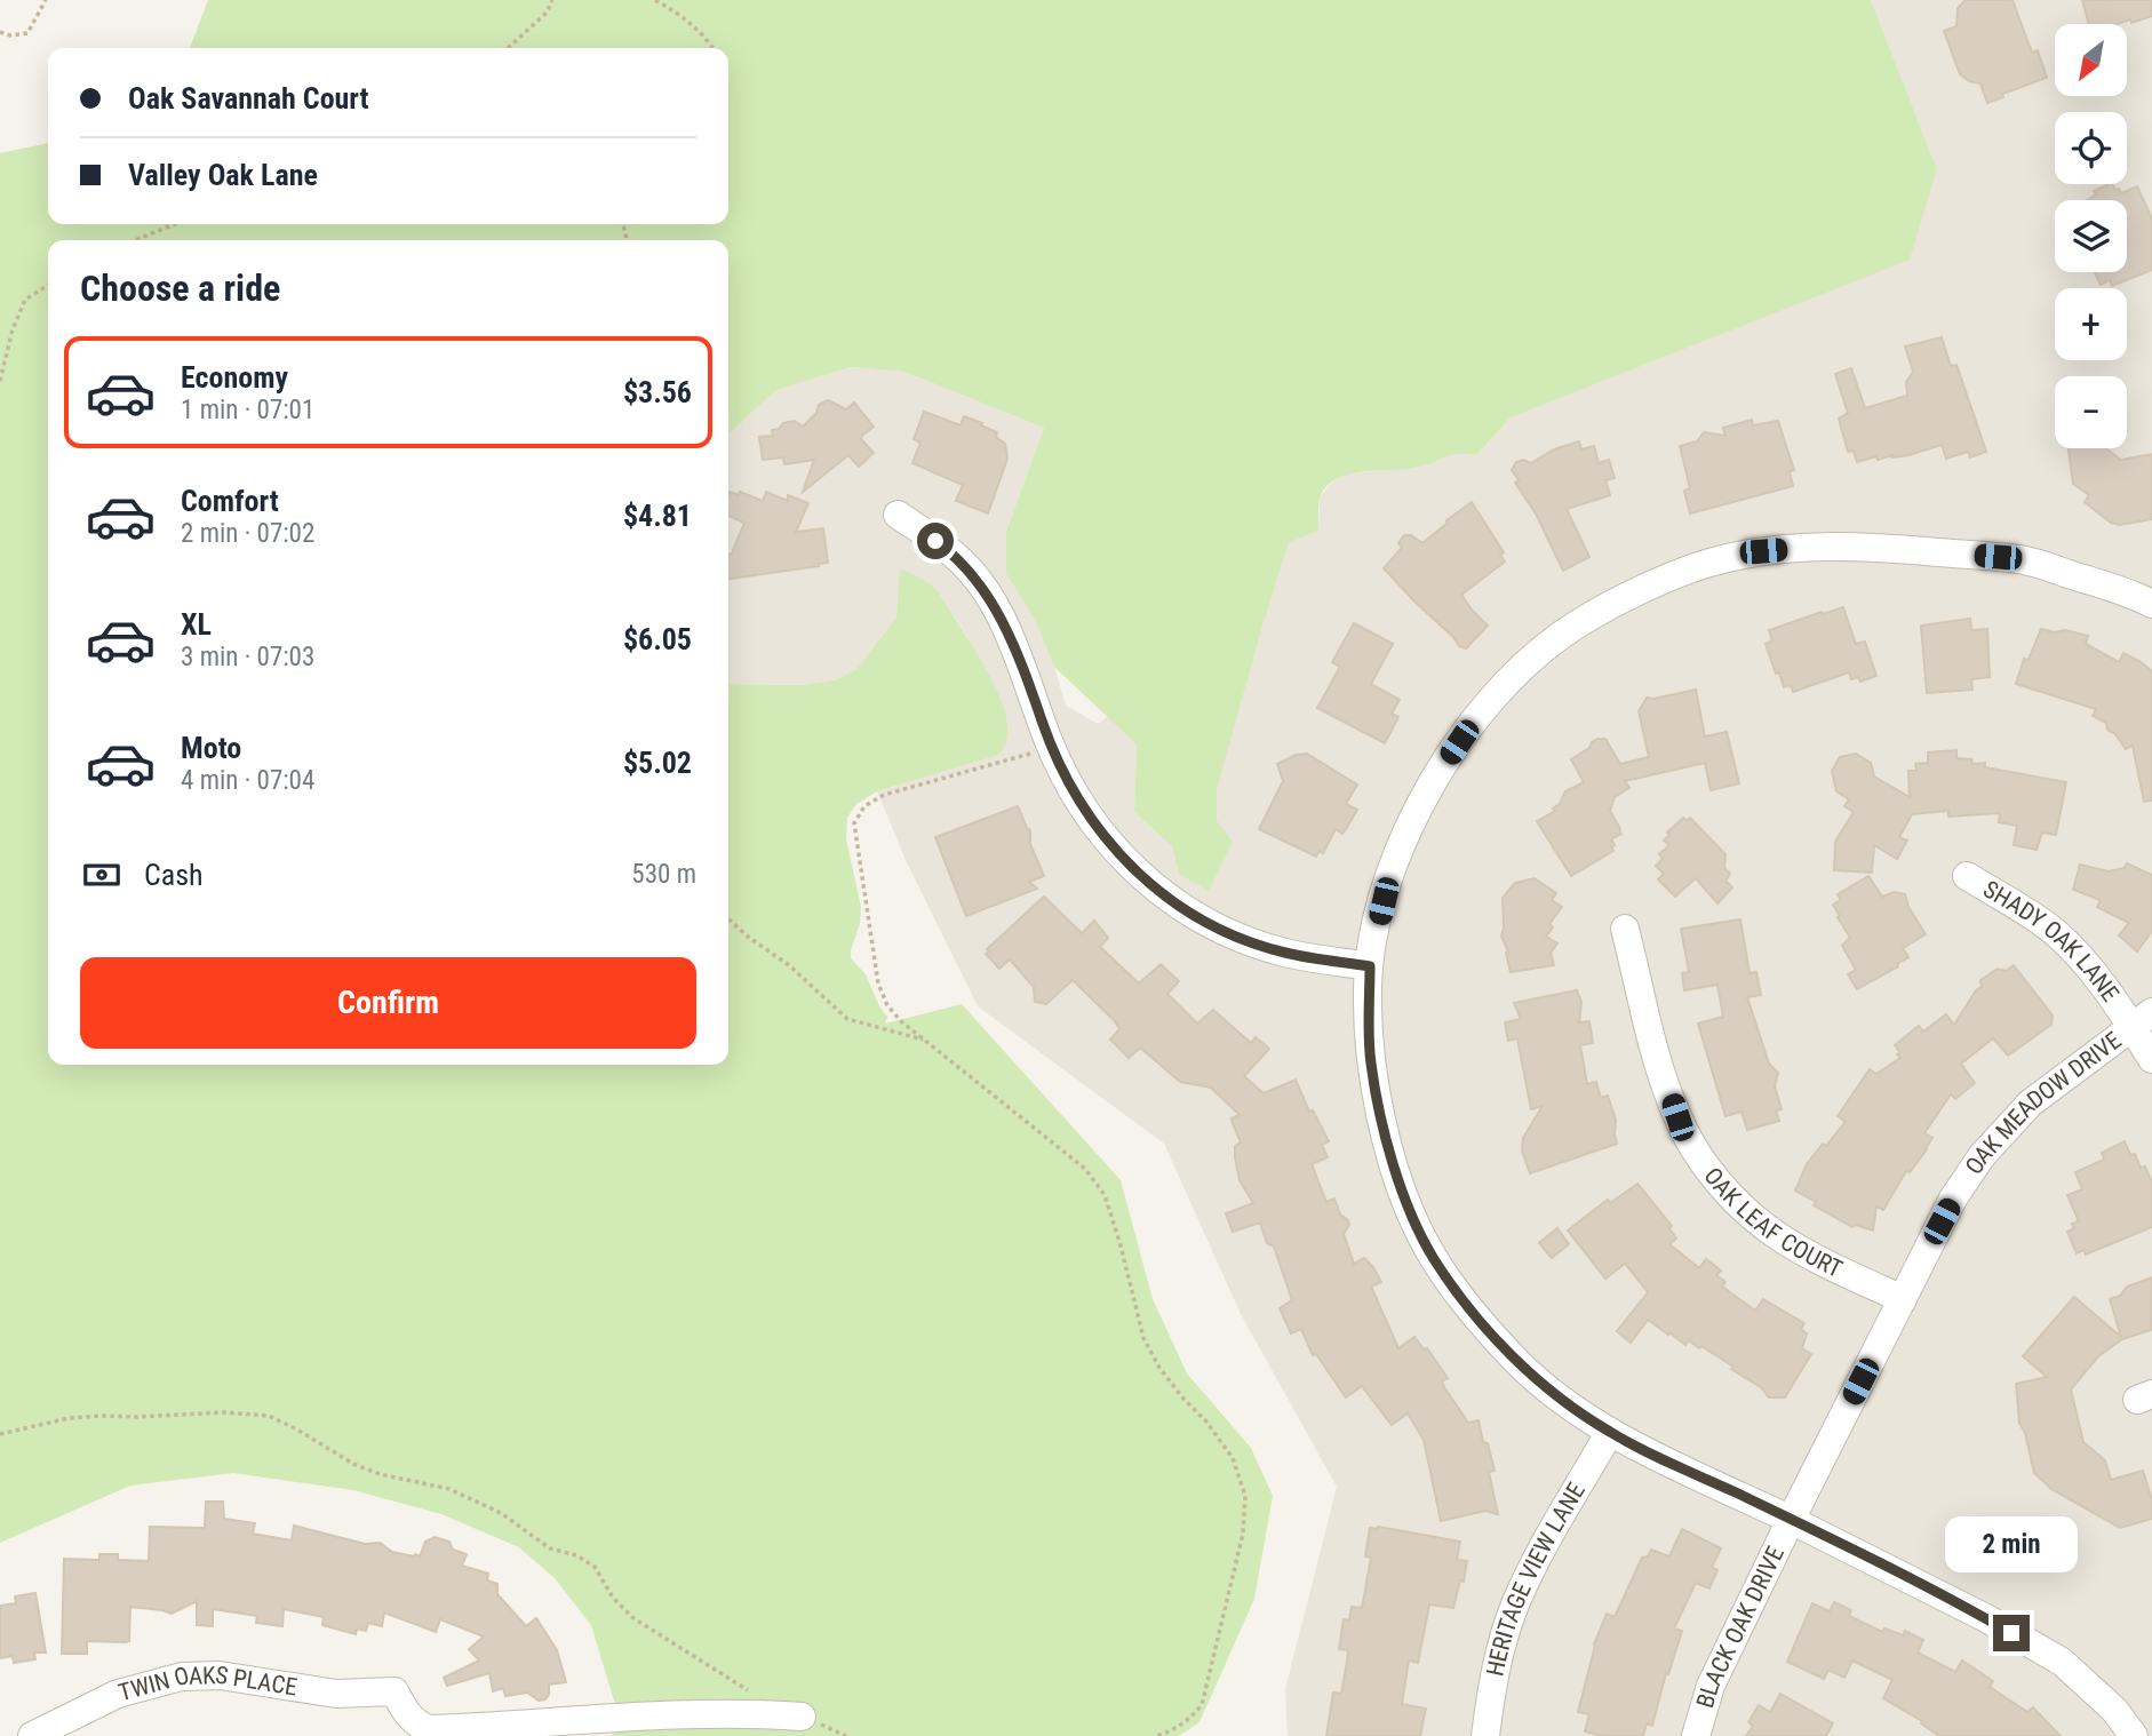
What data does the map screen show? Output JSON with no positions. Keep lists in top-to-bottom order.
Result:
{
  "streets": {
    "street": [
      "SHADY OAK LANE",
      "OAK MEADOW DRIVE",
      "OAK LEAF COURT",
      "HERITAGE VIEW LANE",
      "BLACK OAK DRIVE",
      "TWIN OAKS PLACE"
    ]
  },
  "crossings": [
    ["SHADY OAK LANE", "OAK MEADOW DRIVE"],
    ["OAK MEADOW DRIVE", "OAK LEAF COURT"],
    ["OAK MEADOW DRIVE", "BLACK OAK DRIVE"]
  ],
  "north": "bottom left",
  "page": {
    "map_buttons": ["+", "−"],
    "banner": ["Oak Savannah Court", "Valley Oak Lane"],
    "heading": "Choose a ride",
    "list": [
      {
        "name": "Economy",
        "note": "1 min · 07:01",
        "value": "$3.56"
      },
      {
        "name": "Comfort",
        "note": "2 min · 07:02",
        "value": "$4.81"
      },
      {
        "name": "XL",
        "note": "3 min · 07:03",
        "value": "$6.05"
      },
      {
        "name": "Moto",
        "note": "4 min · 07:04",
        "value": "$5.02"
      }
    ],
    "pay": ["Cash", "530 m"],
    "buttons": "Confirm",
    "bubble": "2 min"
  }
}
